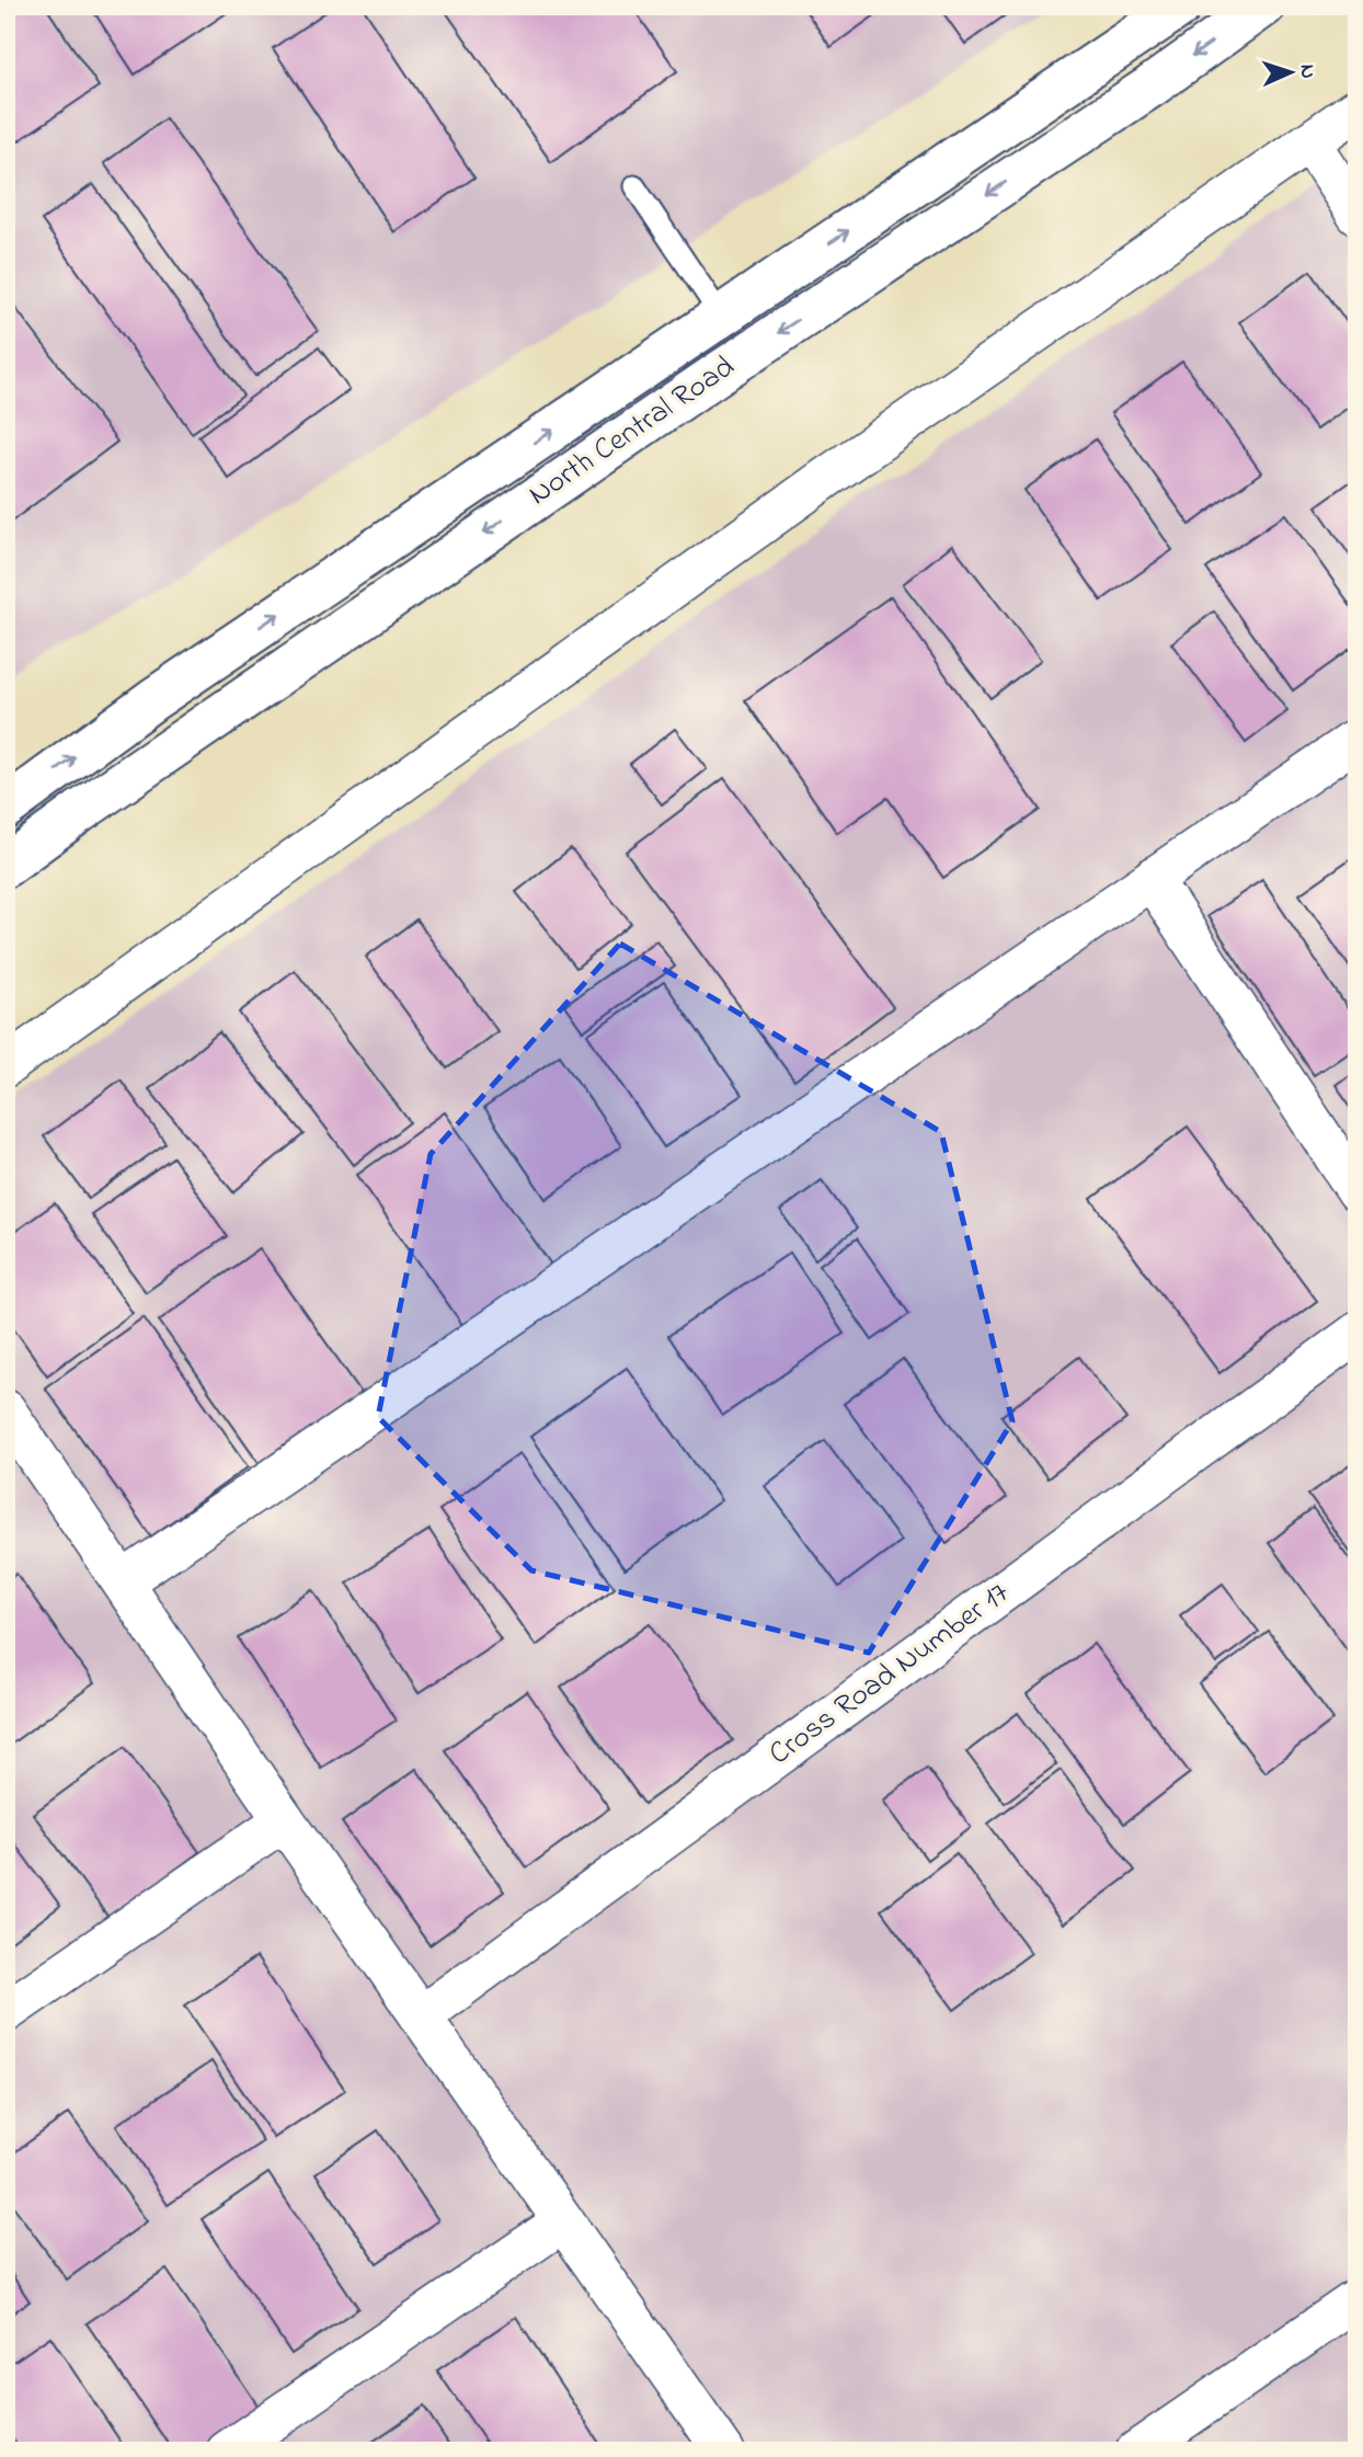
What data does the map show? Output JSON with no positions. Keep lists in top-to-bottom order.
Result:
{
  "streets": {
    "main road": ["North Central Road"],
    "street": ["Cross Road Number 17"]
  },
  "north": "right"
}
